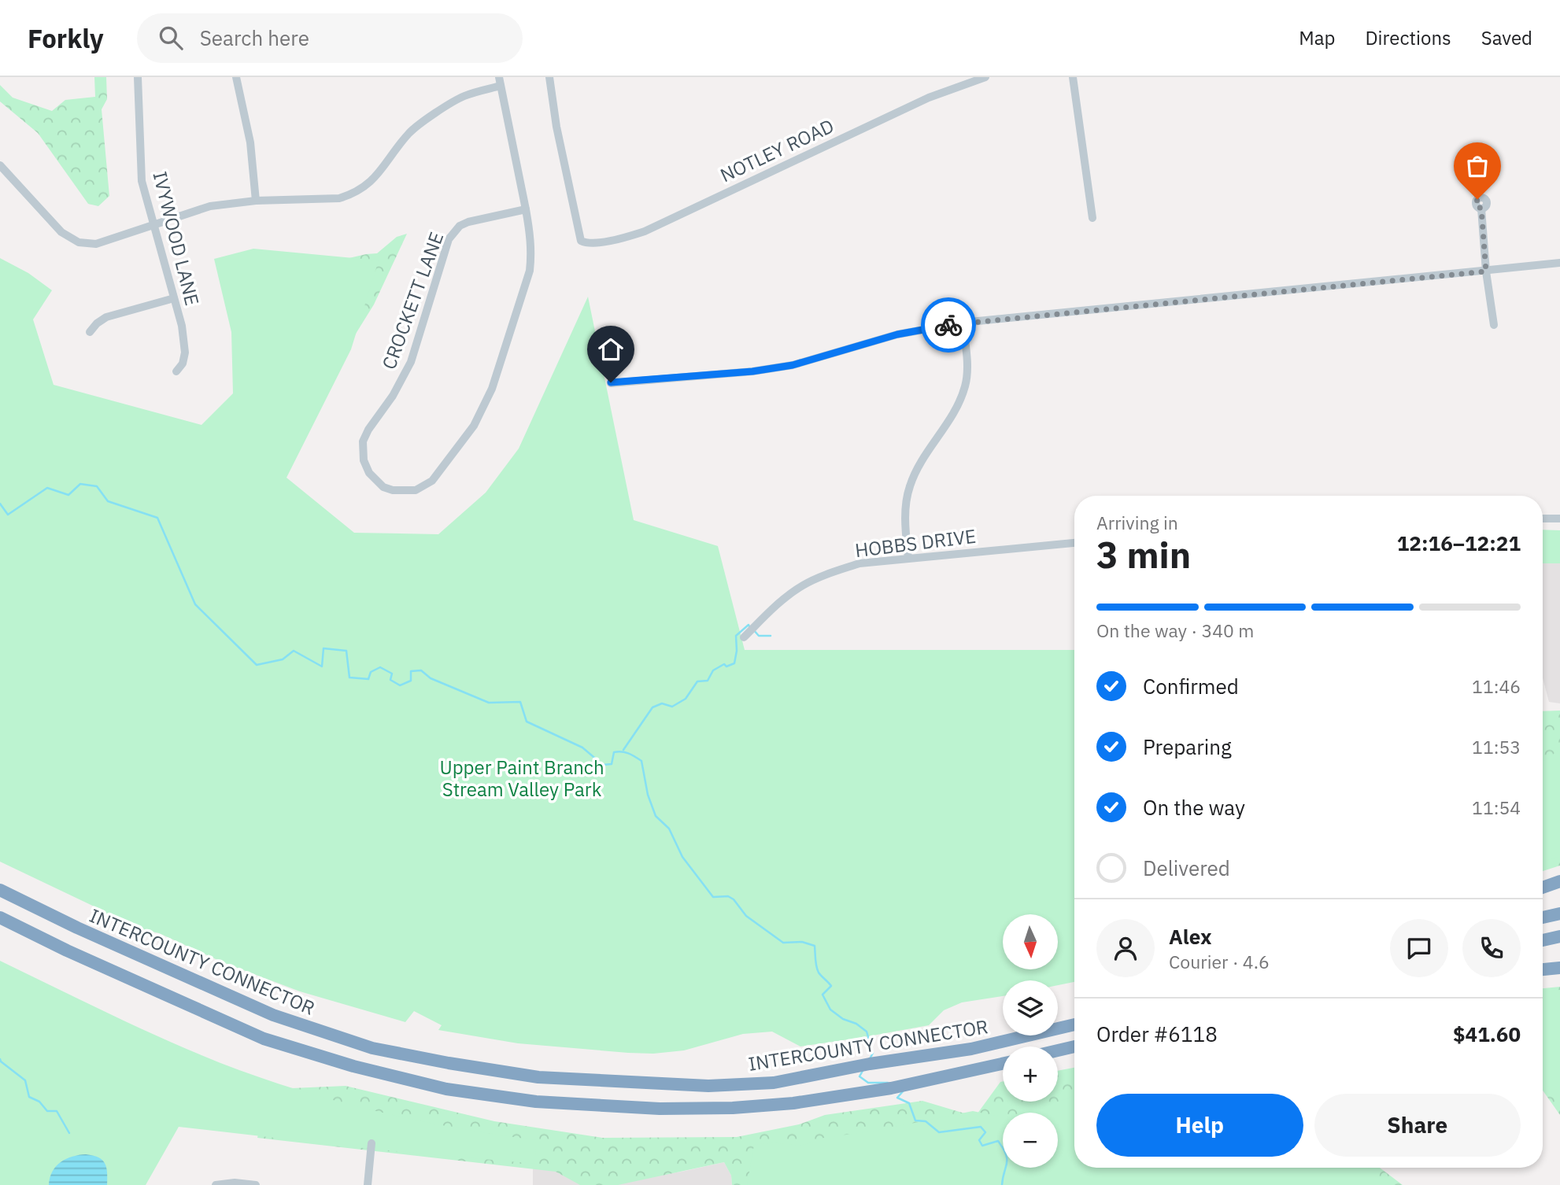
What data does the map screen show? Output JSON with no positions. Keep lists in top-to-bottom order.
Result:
{
  "streets": {
    "highway": ["INTERCOUNTY CONNECTOR"],
    "street": [
      "NOTLEY ROAD",
      "IVYWOOD LANE",
      "CROCKETT LANE",
      "HOBBS DRIVE"
    ]
  },
  "parks": ["Upper Paint Branch Stream Valley Park"],
  "north": "bottom",
  "page": {
    "header": "Forkly",
    "search": "Search here",
    "nav": ["Map", "Directions", "Saved"],
    "heading": ["3 min", "Arriving in", "12:16–12:21"],
    "panel": [
      "Alex",
      "Courier · 4.6",
      "Order #6118",
      "$41.60"
    ],
    "bar": "On the way · 340 m",
    "list": [
      ["Confirmed", "11:46"],
      ["Preparing", "11:53"],
      ["On the way", "11:54"],
      "Delivered"
    ],
    "map_buttons": ["+", "−"],
    "buttons": ["Help", "Share"]
  }
}
